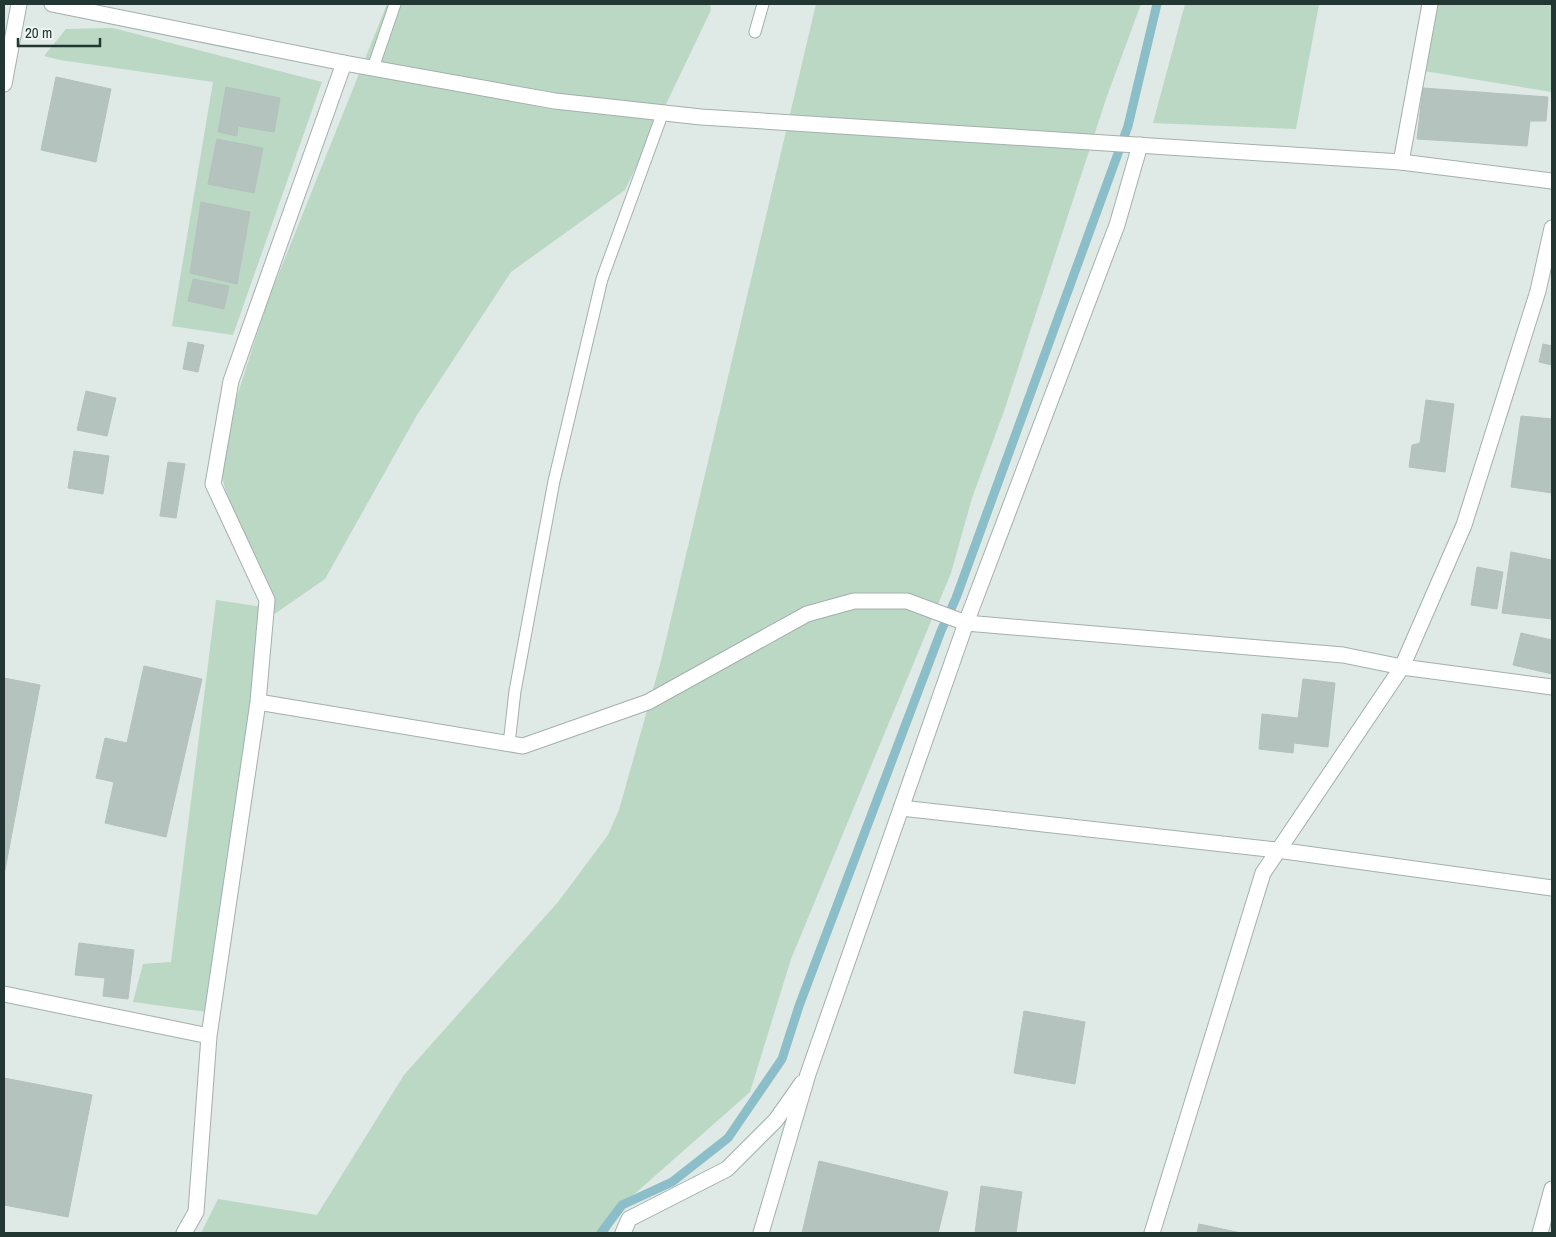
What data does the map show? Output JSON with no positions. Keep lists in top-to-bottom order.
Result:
{
  "scale_bar": "20 m"
}
